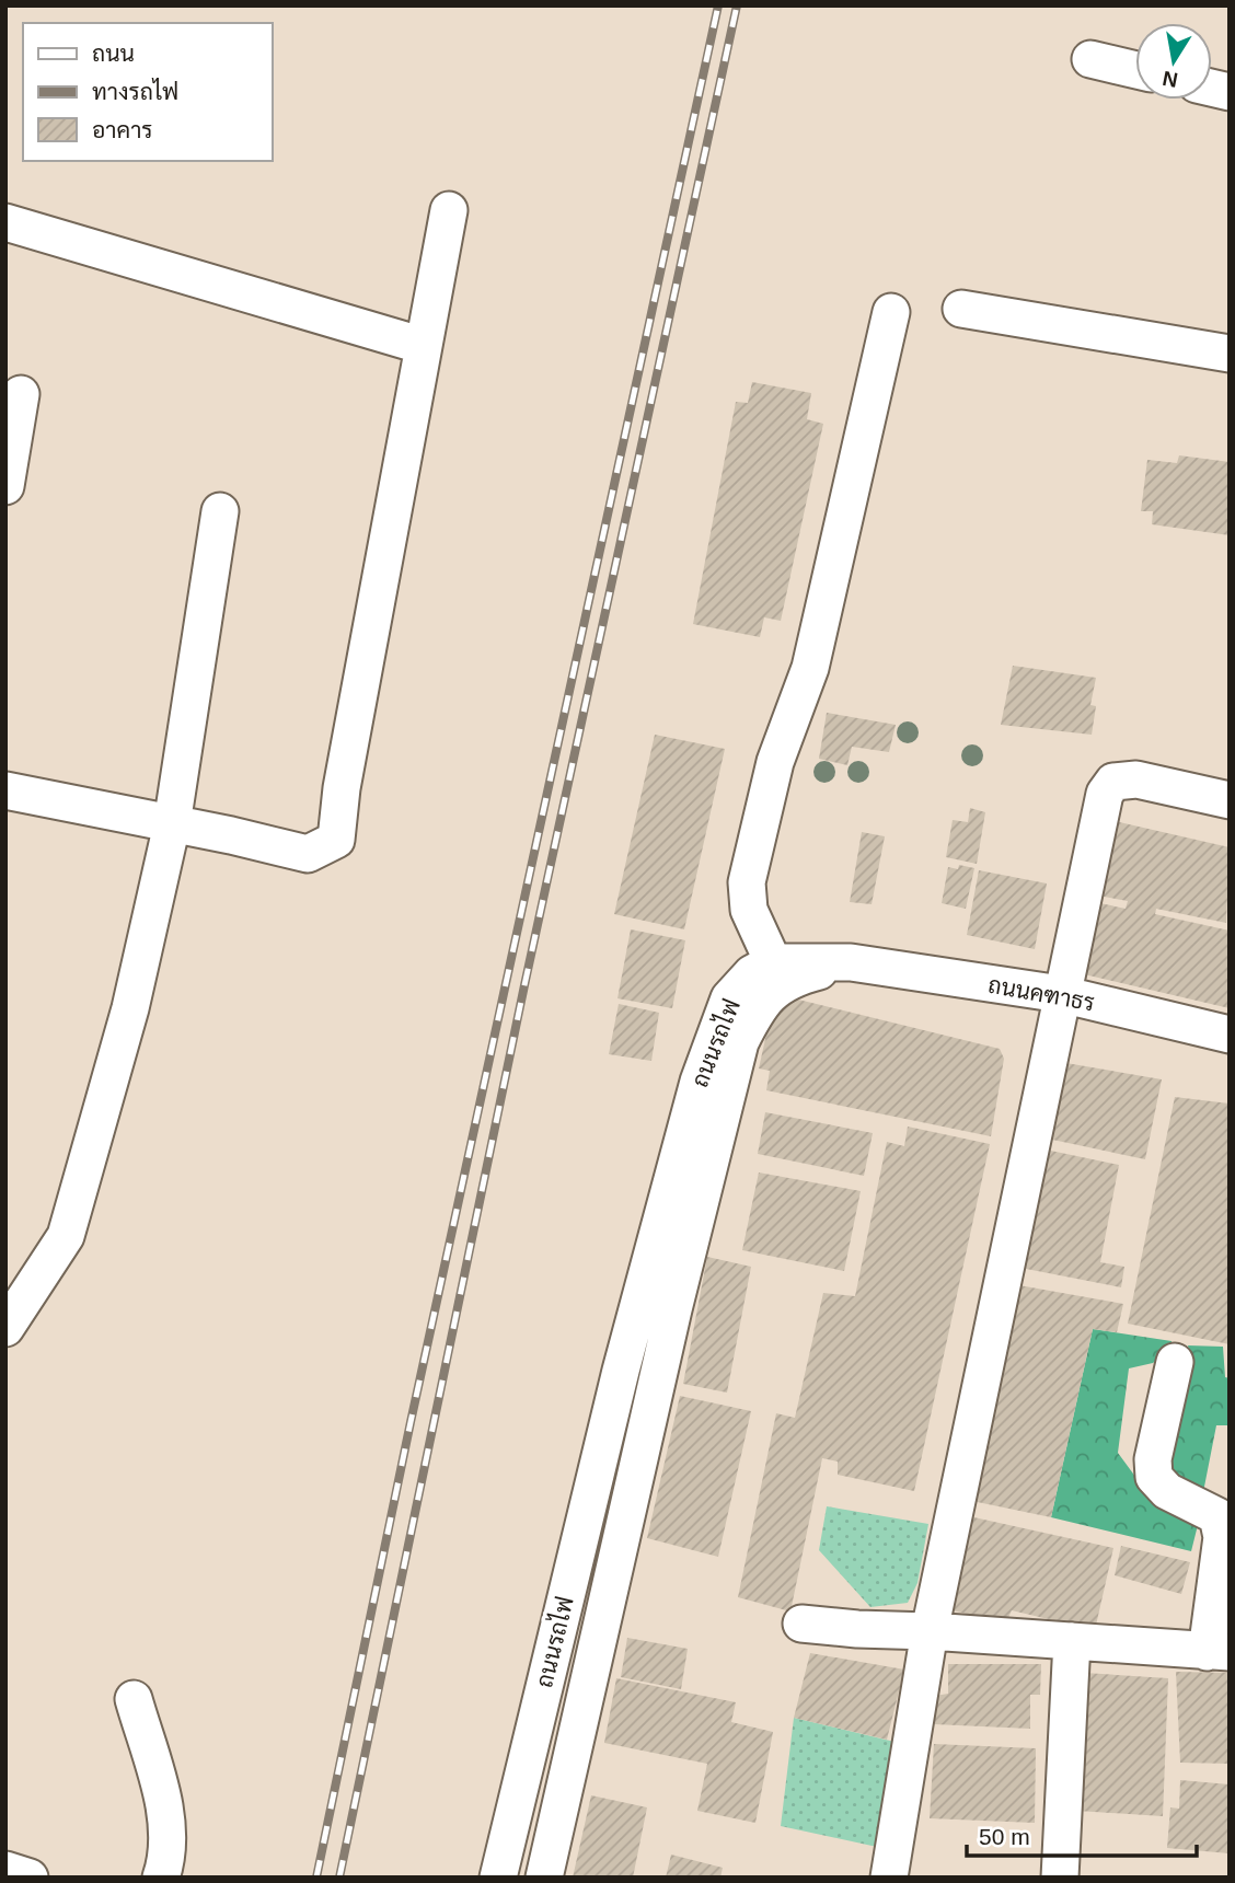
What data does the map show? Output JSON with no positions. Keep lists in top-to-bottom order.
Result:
{
  "streets": {
    "street": ["ถนนคฑาธร", "ถนนรถไฟ"]
  },
  "crossings": [
    ["ถนนคฑาธร", "ถนนรถไฟ"]
  ],
  "legend": ["ถนน", "ทางรถไฟ", "อาคาร"],
  "scale_bar": "50 m",
  "north": "bottom"
}
